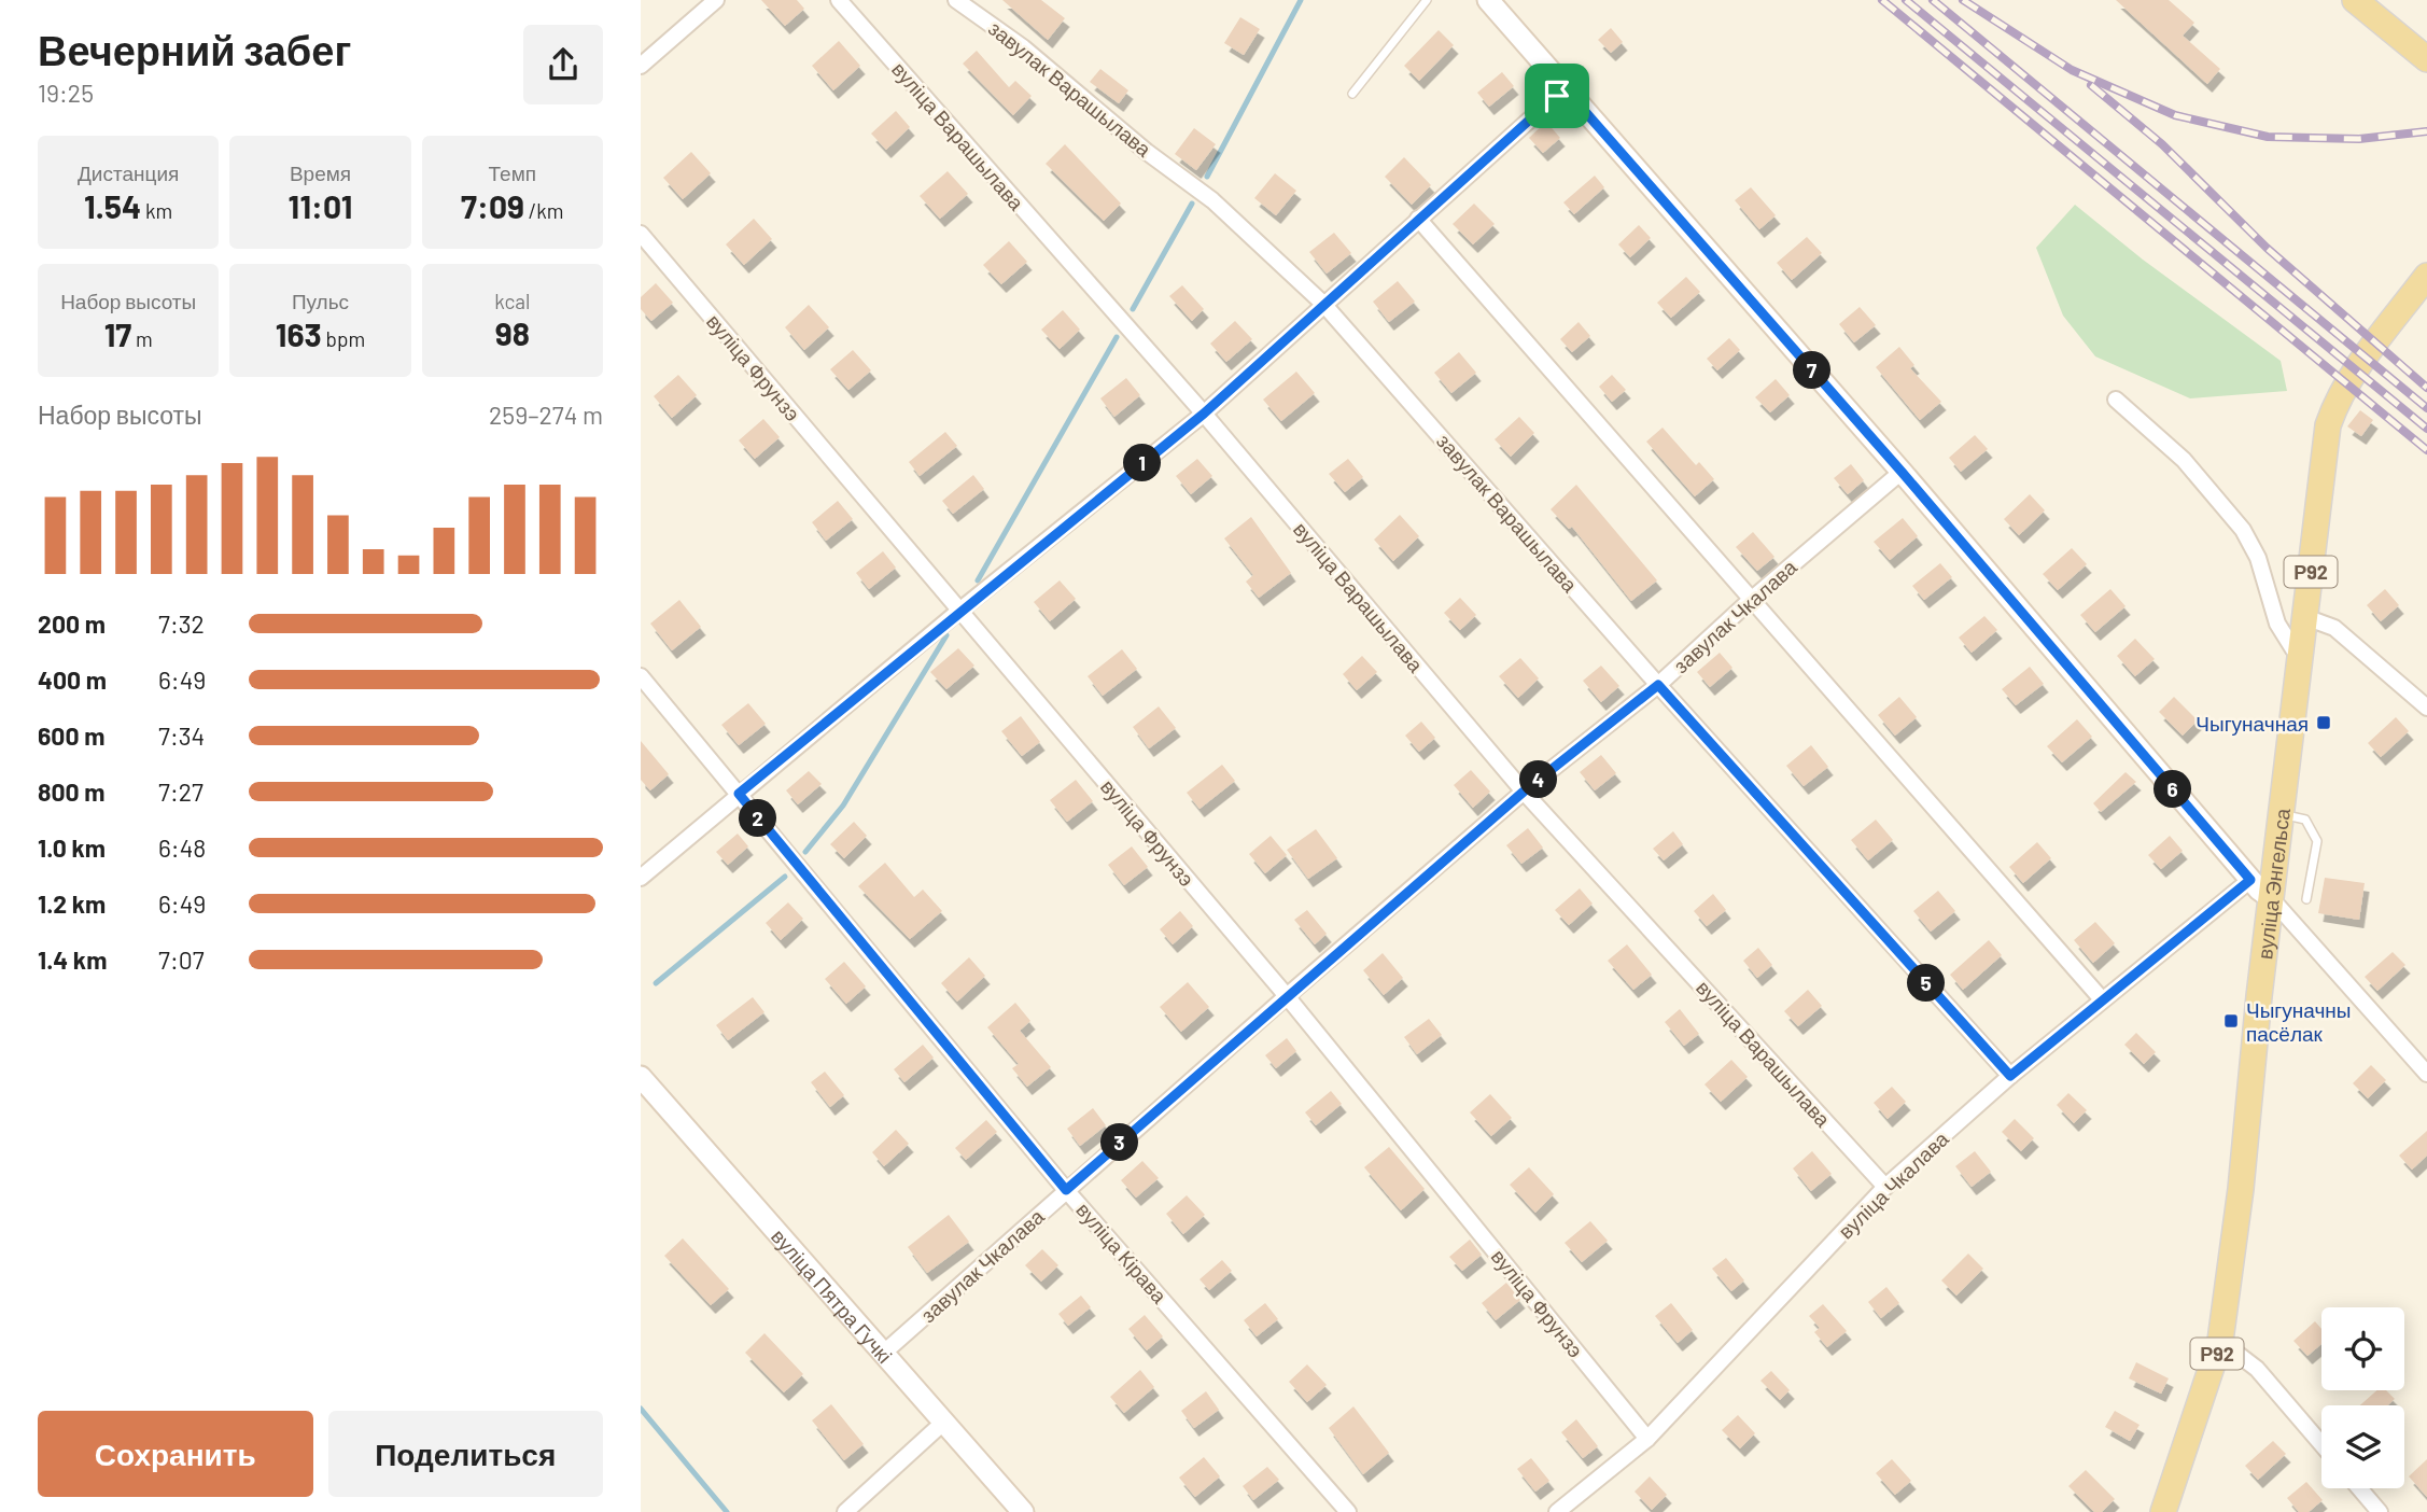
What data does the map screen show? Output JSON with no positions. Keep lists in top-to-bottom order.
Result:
{
  "streets": {
    "main road": ["Р92", "вуліца Энгельса", "вуліца Пятра Гучкі"],
    "street": [
      "завулак Варашылава",
      "вуліца Варашылава",
      "вуліца Фрунзэ",
      "завулак Чкалава",
      "вуліца Чкалава",
      "вуліца Кірава"
    ]
  },
  "crossings": [
    ["завулак Варашылава", "завулак Чкалава"],
    ["завулак Варашылава", "вуліца Чкалава"],
    ["вуліца Варашылава", "завулак Чкалава"],
    ["вуліца Варашылава", "вуліца Чкалава"],
    ["вуліца Фрунзэ", "завулак Чкалава"],
    ["вуліца Фрунзэ", "вуліца Чкалава"],
    ["завулак Чкалава", "вуліца Кірава"],
    ["завулак Чкалава", "вуліца Пятра Гучкі"]
  ],
  "places": {
    "transit": ["Чыгуначная", "Чыгуначны пасёлак"]
  },
  "page": {
    "heading": ["Вечерний забег", "19:25"],
    "stats": [
      ["Дистанция", "1.54 km"],
      ["Время", "11:01"],
      ["Темп", "7:09 /km"],
      ["Набор высоты", "17 m"],
      ["Пульс", "163 bpm"],
      ["kcal", "98"]
    ],
    "pins": [
      "7",
      "1",
      "4",
      "6",
      "2",
      "5",
      "3"
    ],
    "chart": ["Набор высоты", "259–274 m"],
    "list": [
      {
        "name": "200 m",
        "note": "7:32"
      },
      {
        "name": "400 m",
        "note": "6:49"
      },
      {
        "name": "600 m",
        "note": "7:34"
      },
      {
        "name": "800 m",
        "note": "7:27"
      },
      {
        "name": "1.0 km",
        "note": "6:48"
      },
      {
        "name": "1.2 km",
        "note": "6:49"
      },
      {
        "name": "1.4 km",
        "note": "7:07"
      }
    ],
    "buttons": ["Сохранить", "Поделиться"]
  }
}
